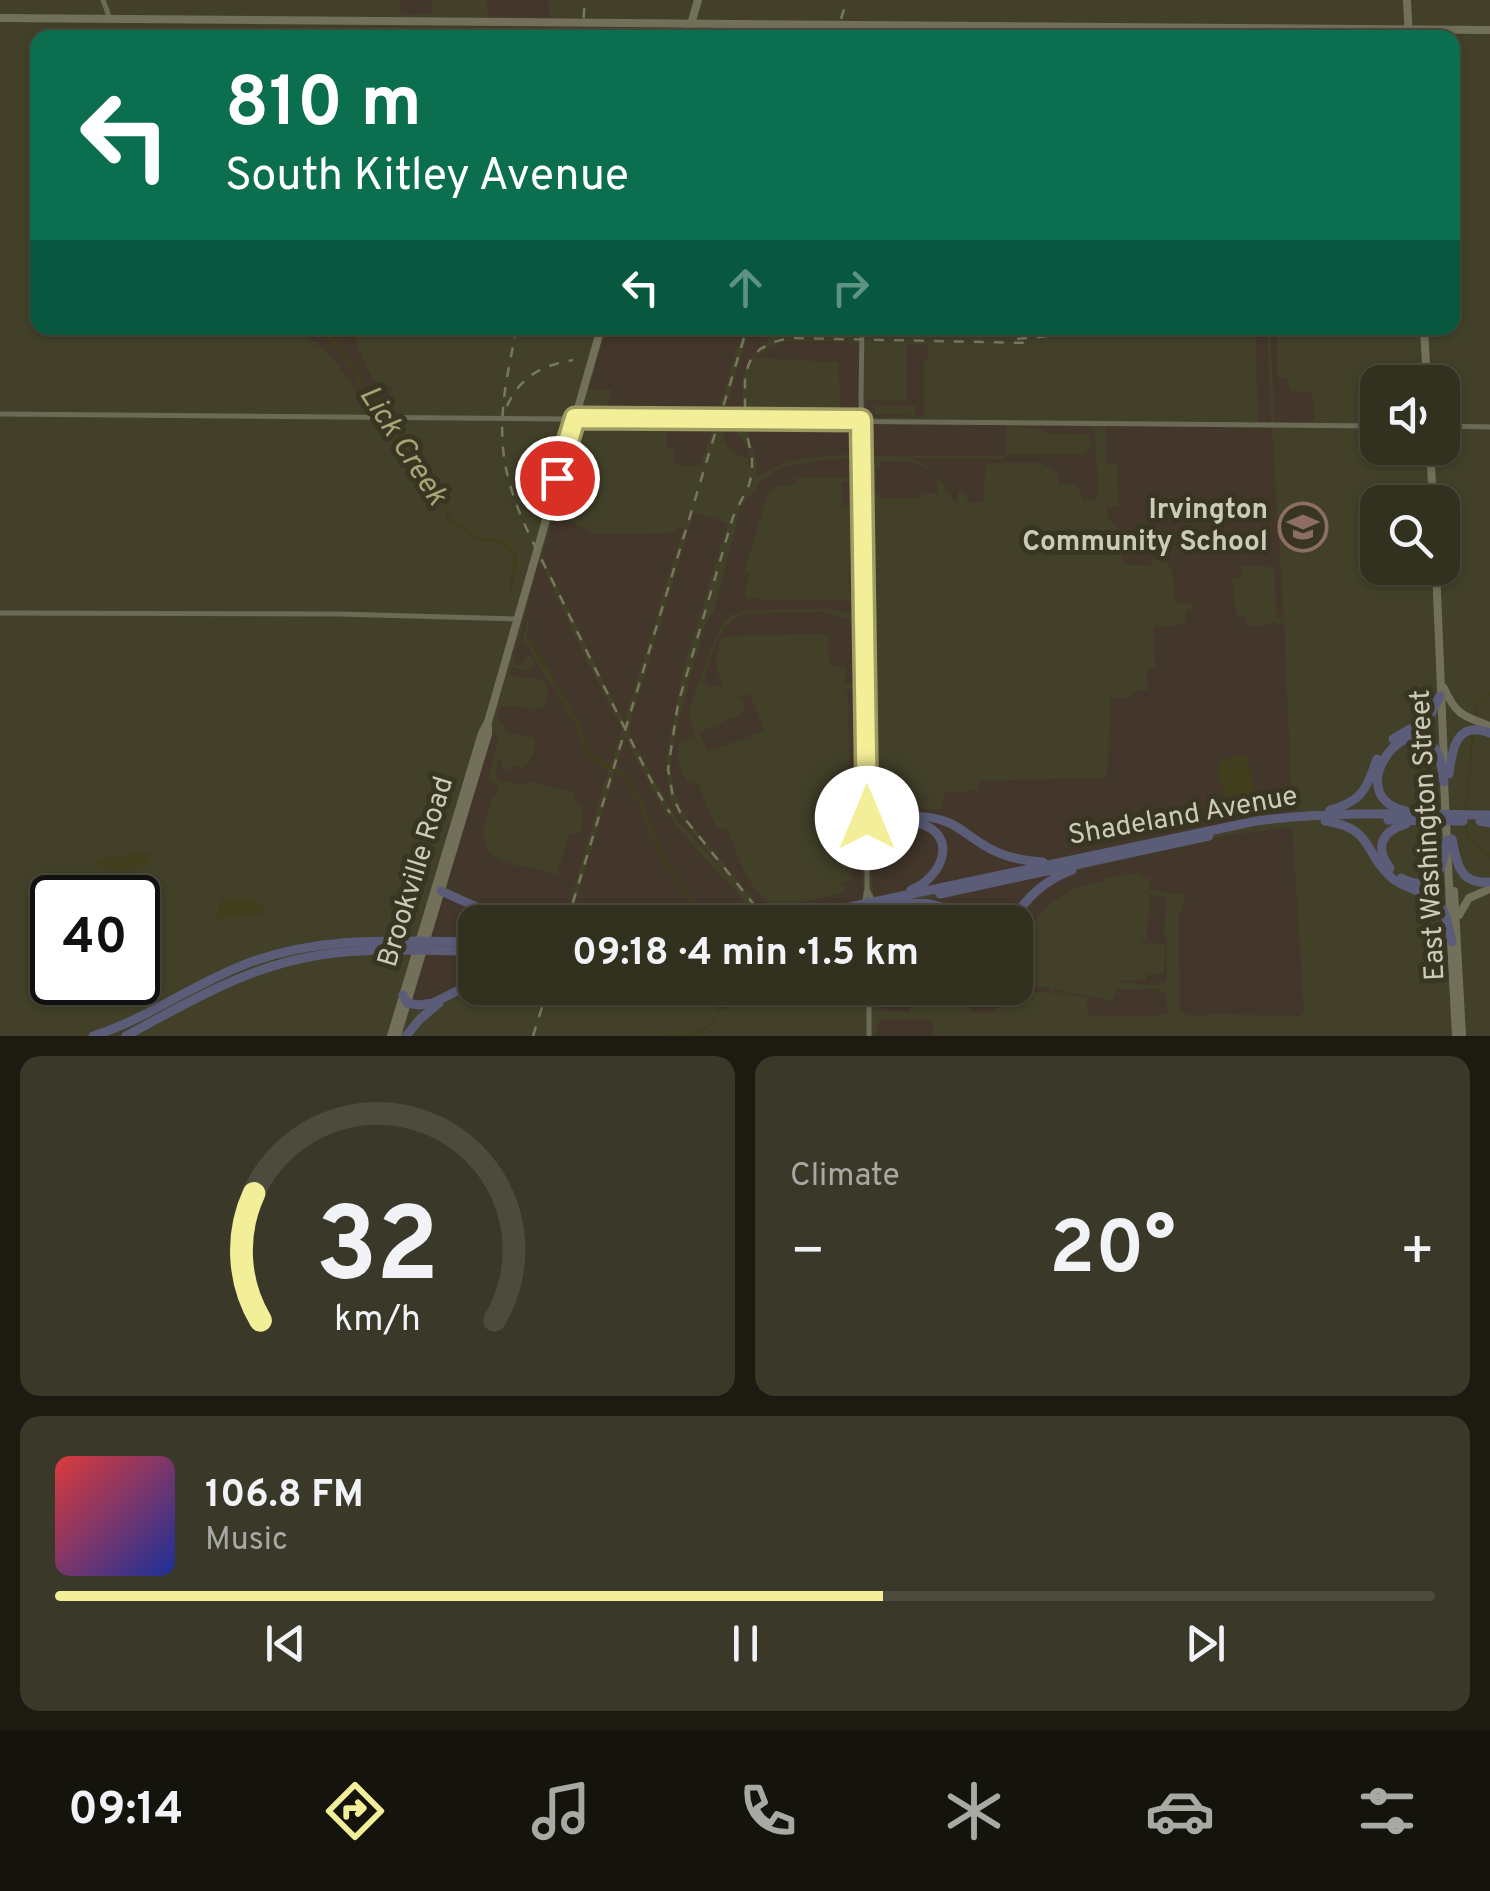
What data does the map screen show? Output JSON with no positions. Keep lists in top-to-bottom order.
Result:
{
  "streets": {
    "highway": ["Shadeland Avenue"],
    "main road": ["East Washington Street", "Brookville Road"]
  },
  "water": ["Lick Creek"],
  "places": {
    "school or university": ["Irvington Community School"]
  },
  "page": {
    "turn": ["810 m", "South Kitley Avenue"],
    "limit": "40",
    "trip": "09:18 · 4 min · 1.5 km",
    "tile": "Climate",
    "heat": ["−", "20°", "+"],
    "song": ["106.8 FM", "Music"],
    "tabs": "09:14",
    "gauge": ["32", "km/h"]
  }
}
